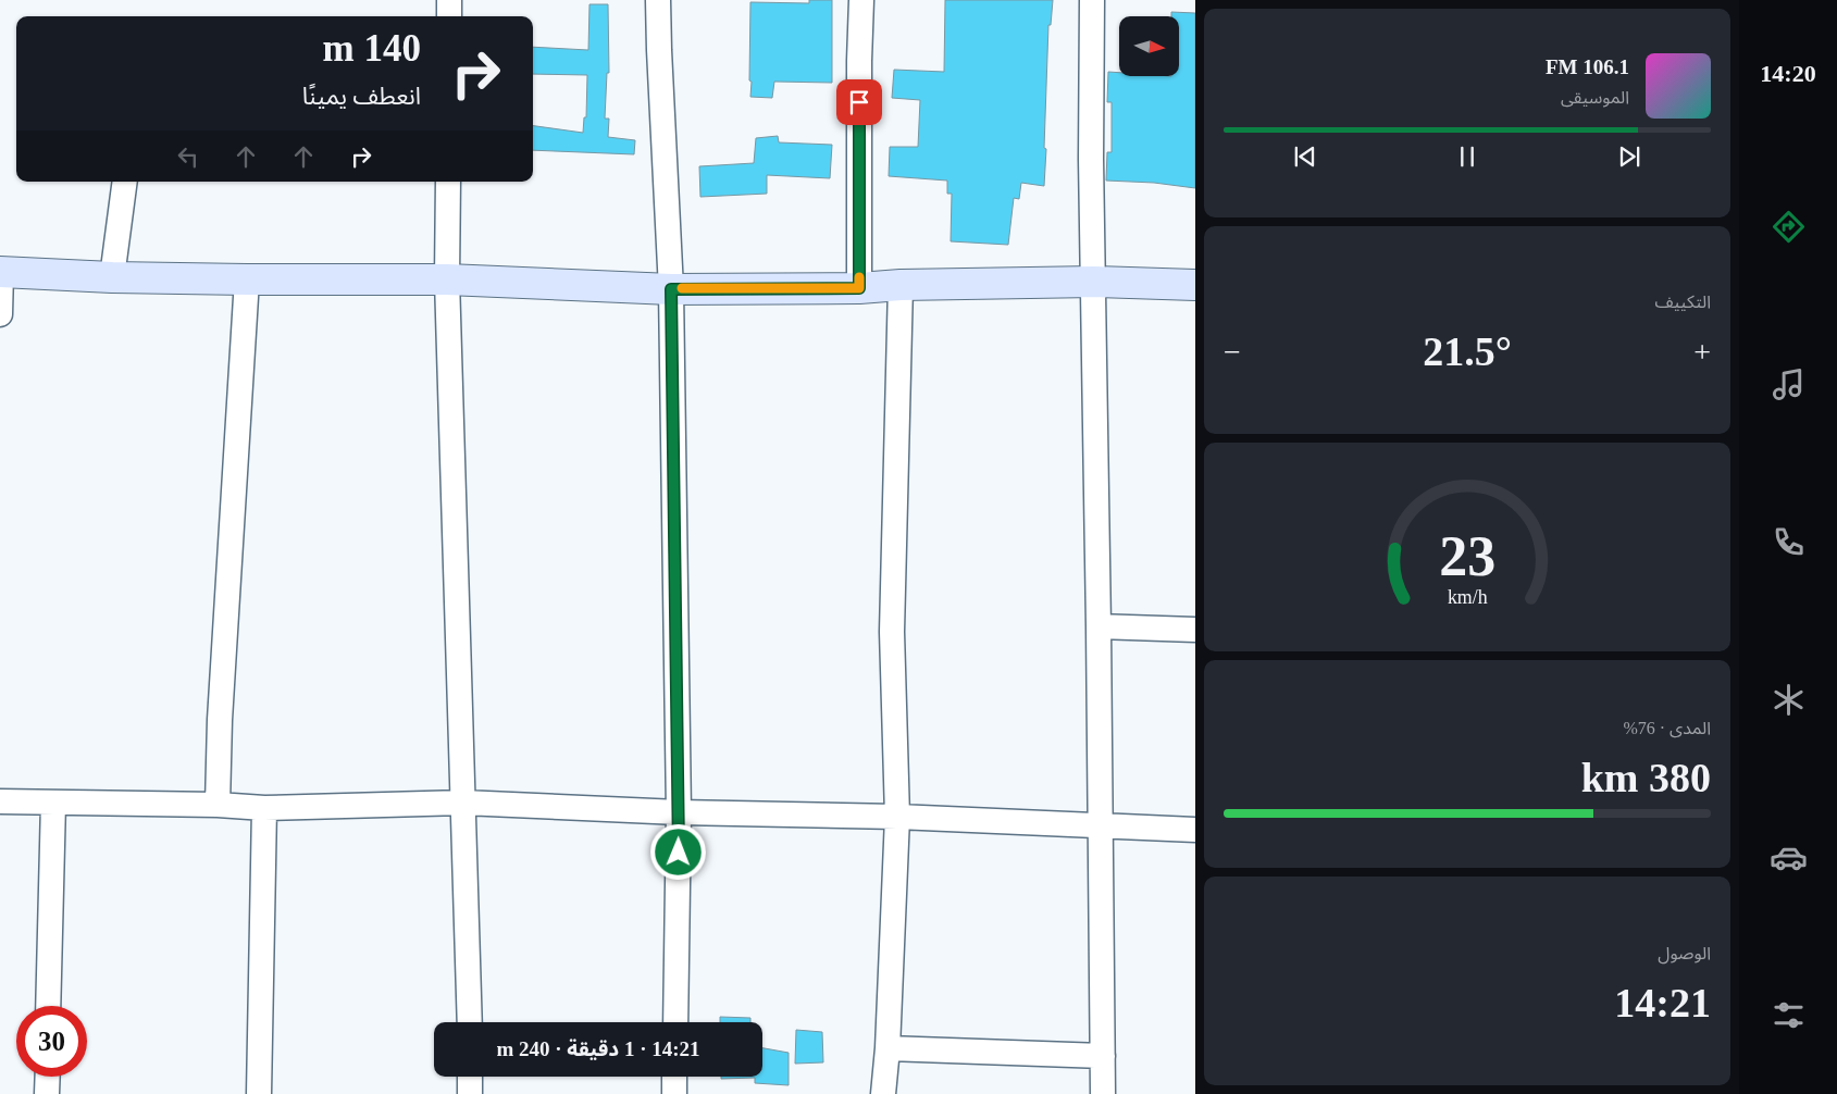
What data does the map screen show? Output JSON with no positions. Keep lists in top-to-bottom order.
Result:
{
  "north": "right",
  "page": {
    "tabs": "14:20",
    "turn": ["140 m", "انعطف يمينًا"],
    "song": ["106.1 FM", "الموسيقى"],
    "tile": [
      "التكييف",
      ["المدى · 76%", "380 km"],
      ["الوصول", "14:21"]
    ],
    "heat": ["−", "21.5°", "+"],
    "limit": "30",
    "trip": "14:21 · 1 دقيقة · 240 m",
    "gauge": ["23", "km/h"]
  }
}
